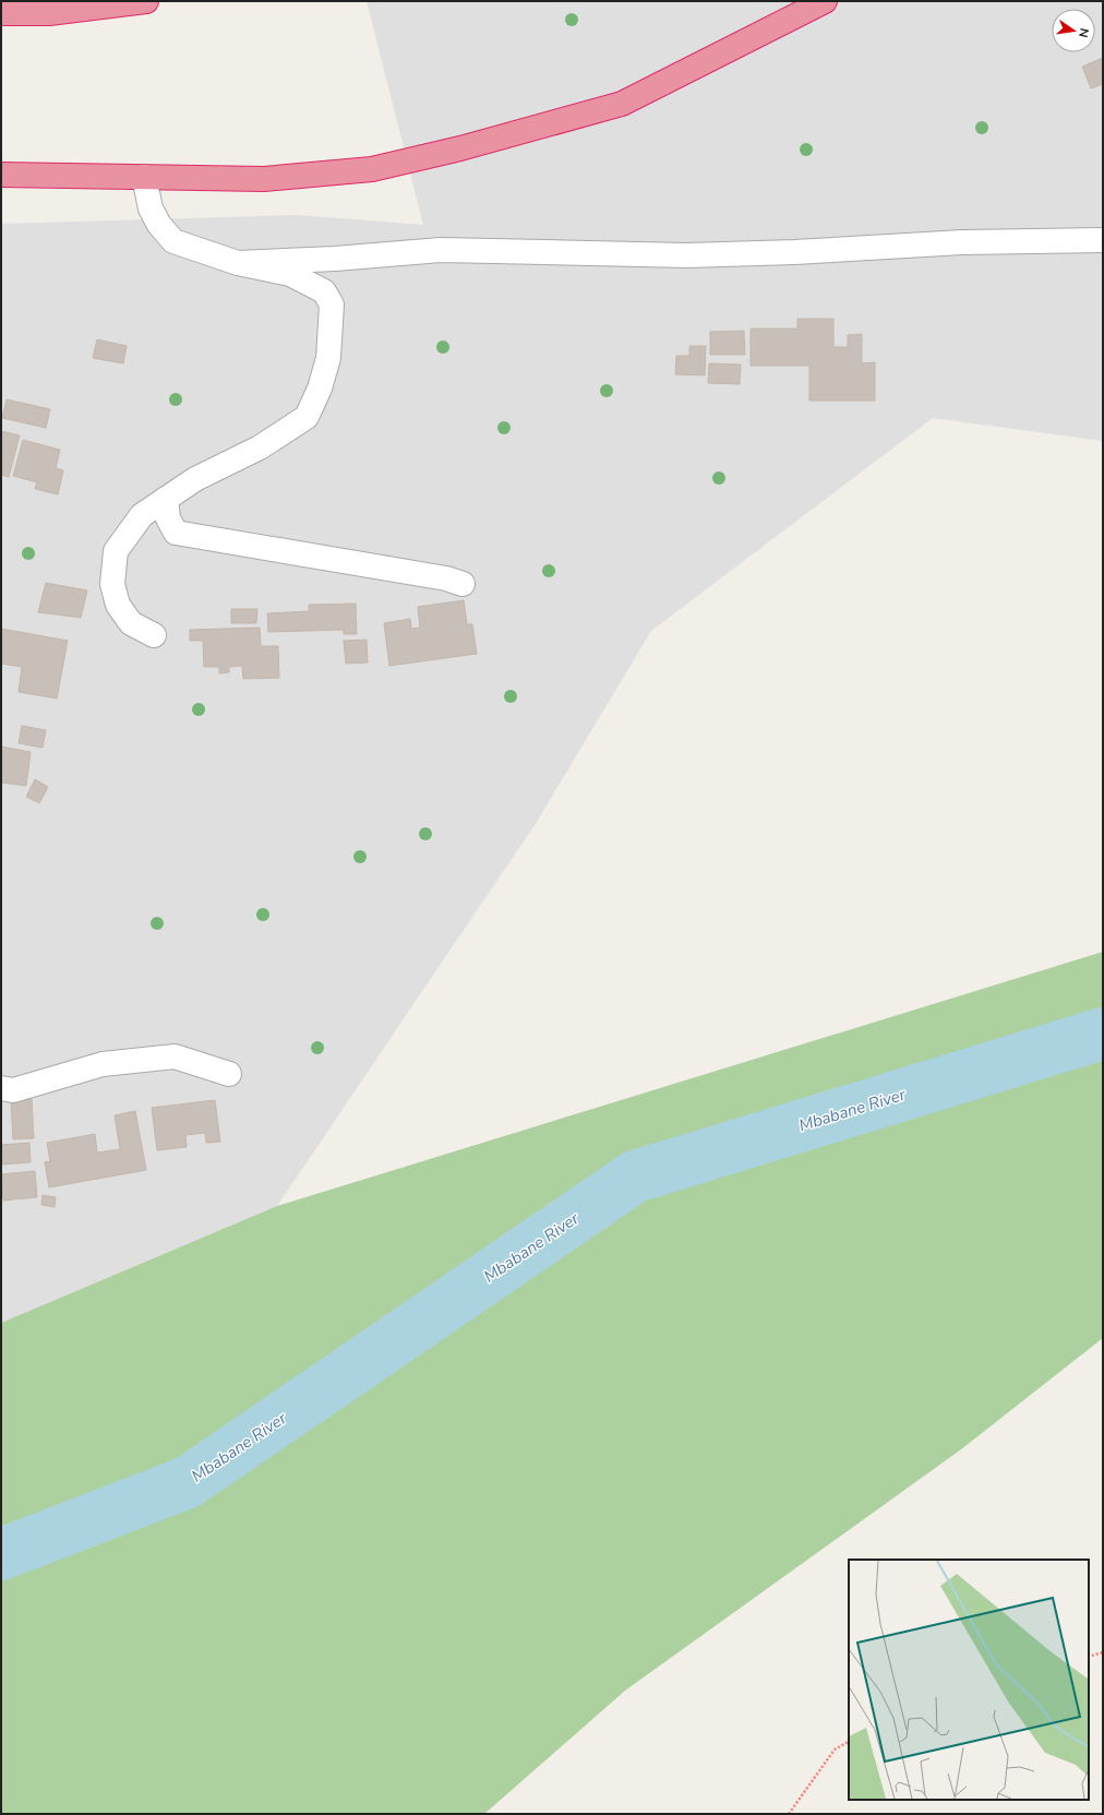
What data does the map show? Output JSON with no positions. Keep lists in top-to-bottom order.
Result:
{
  "water": ["Mbabane River"],
  "north": "right"
}
